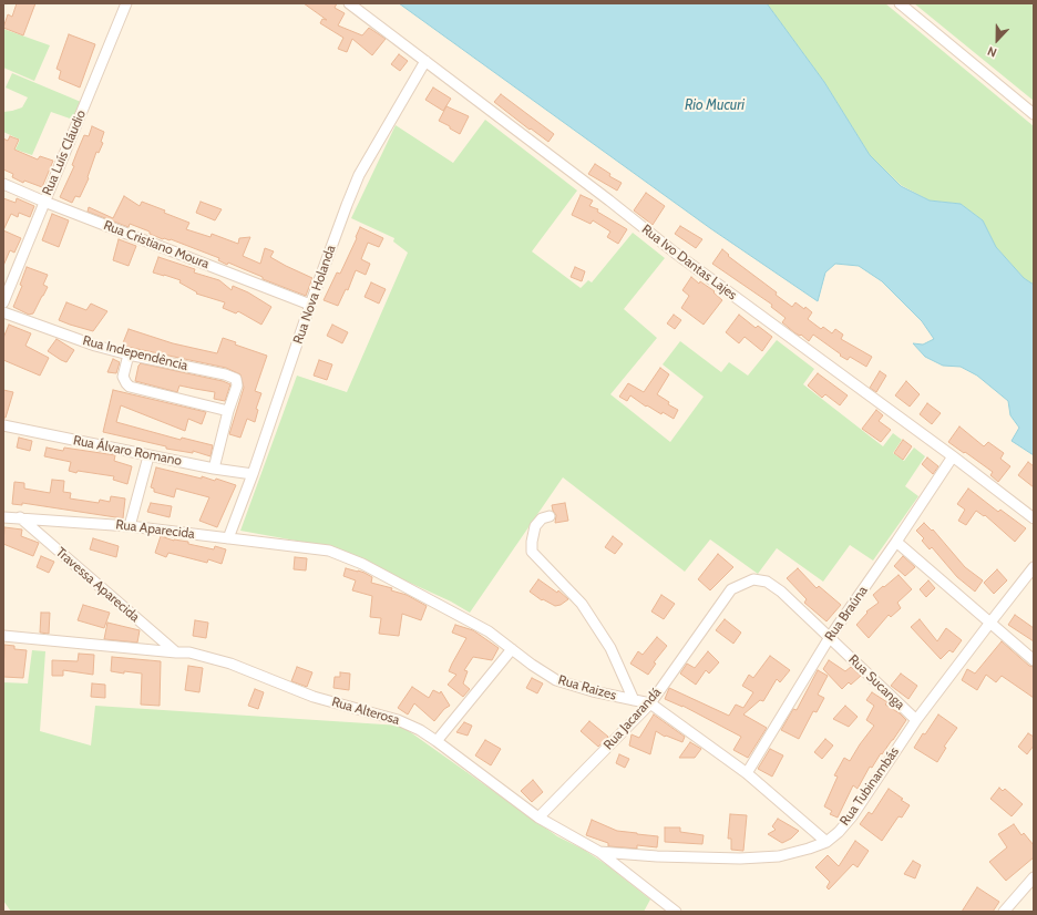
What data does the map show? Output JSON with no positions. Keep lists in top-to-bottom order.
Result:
{
  "streets": {
    "street": [
      "Rua Luís Cláudio",
      "Rua Cristiano Moura",
      "Rua Ivo Dantas Lajes",
      "Rua Nova Holanda",
      "Rua Independência",
      "Rua Álvaro Romano",
      "Rua Aparecida",
      "Travessa Aparecida",
      "Rua Braúna",
      "Rua Sucanga",
      "Rua Raizes",
      "Rua Alterosa",
      "Rua Jacarandá",
      "Rua Tubinambás"
    ]
  },
  "crossings": [
    ["Rua Luís Cláudio", "Rua Cristiano Moura"],
    ["Rua Cristiano Moura", "Rua Nova Holanda"],
    ["Rua Ivo Dantas Lajes", "Rua Nova Holanda"],
    ["Rua Ivo Dantas Lajes", "Rua Braúna"],
    ["Rua Nova Holanda", "Rua Álvaro Romano"],
    ["Rua Nova Holanda", "Rua Aparecida"],
    ["Rua Aparecida", "Travessa Aparecida"],
    ["Rua Aparecida", "Rua Raizes"],
    ["Travessa Aparecida", "Rua Alterosa"],
    ["Rua Braúna", "Rua Sucanga"],
    ["Rua Braúna", "Rua Raizes"],
    ["Rua Sucanga", "Rua Jacarandá"],
    ["Rua Sucanga", "Rua Tubinambás"],
    ["Rua Raizes", "Rua Jacarandá"],
    ["Rua Raizes", "Rua Tubinambás"],
    ["Rua Alterosa", "Rua Jacarandá"],
    ["Rua Alterosa", "Rua Tubinambás"]
  ],
  "water": ["Rio Mucuri"],
  "north": "bottom"
}
